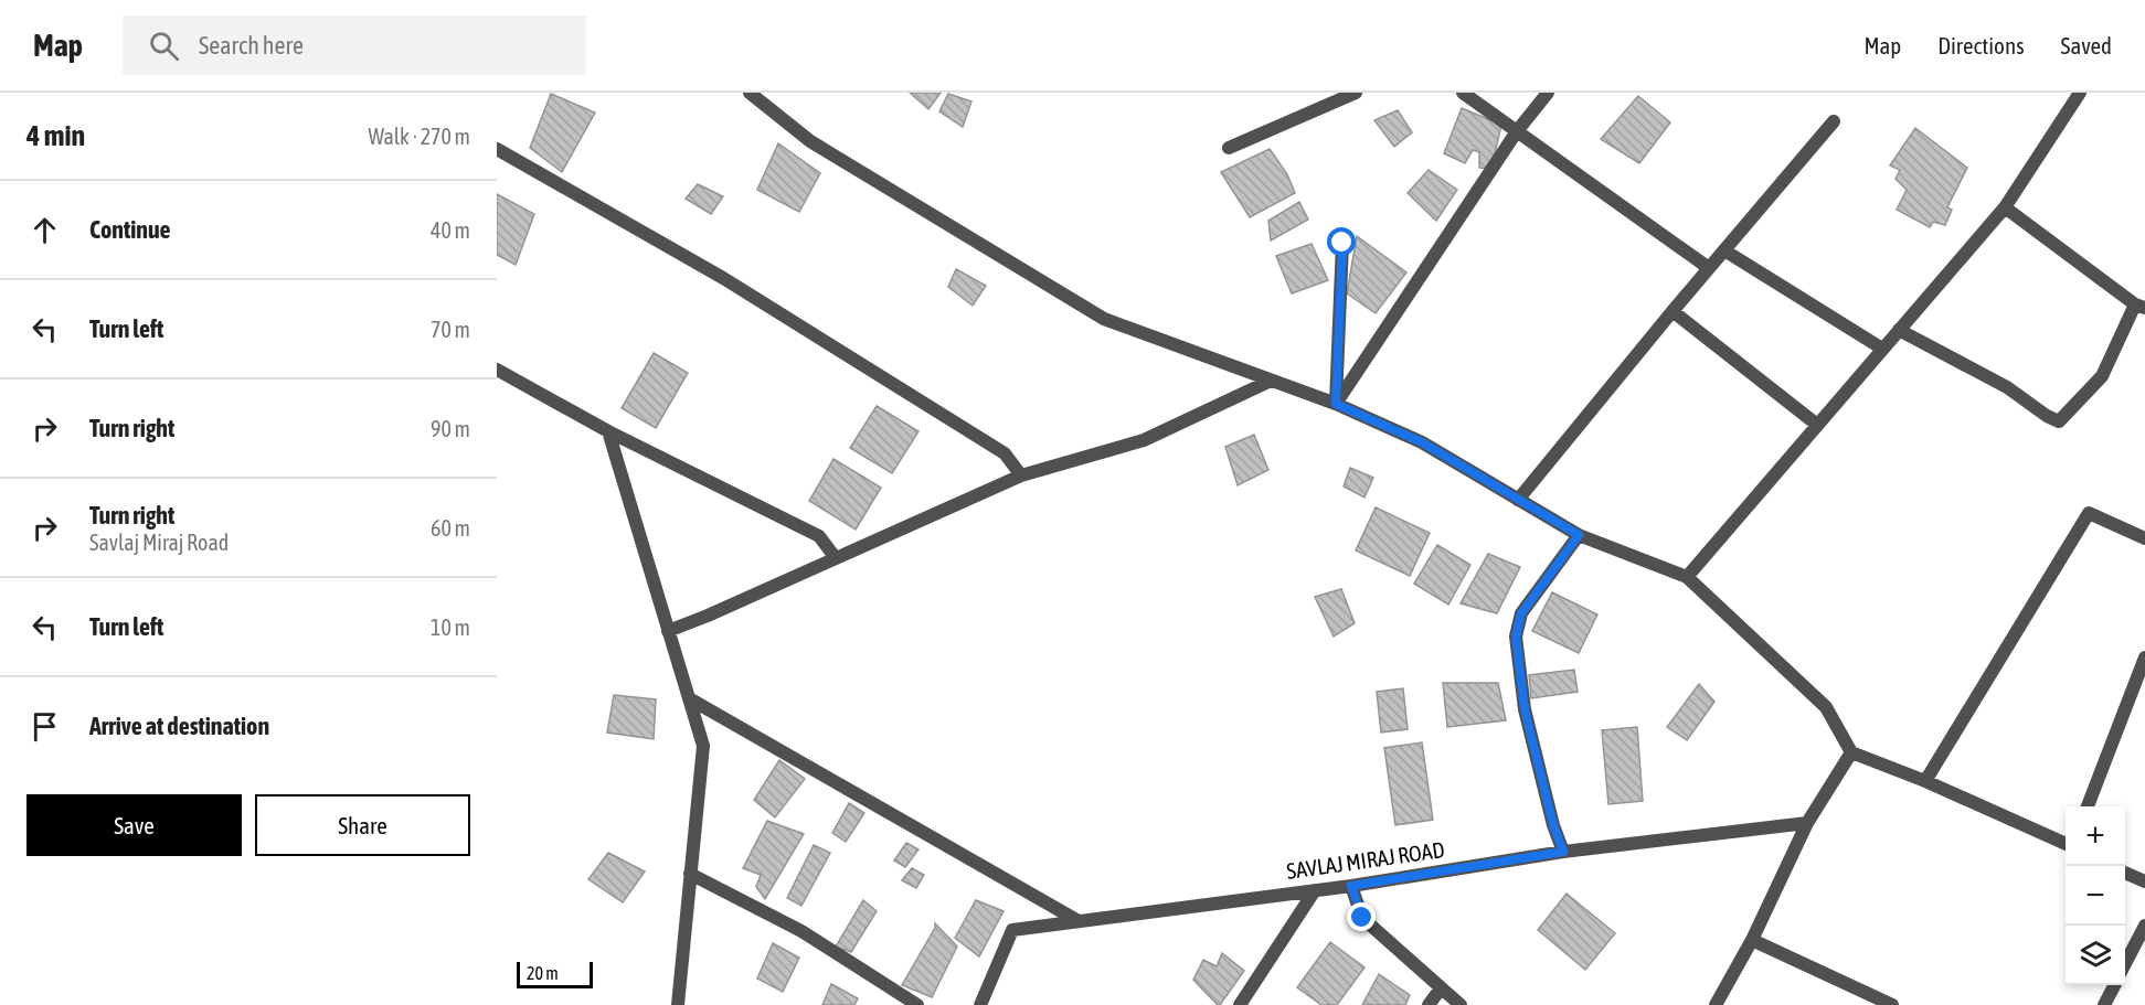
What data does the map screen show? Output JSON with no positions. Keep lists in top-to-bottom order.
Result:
{
  "streets": {
    "street": ["SAVLAJ MIRAJ ROAD"]
  },
  "scale_bar": "20 m",
  "page": {
    "header": "Map",
    "search": "Search here",
    "nav": ["Map", "Directions", "Saved"],
    "heading": ["4 min", "Walk · 270 m"],
    "list": [
      ["Continue", "40 m"],
      ["Turn left", "70 m"],
      ["Turn right", "90 m"],
      ["Turn right", "Savlaj Miraj Road", "60 m"],
      ["Turn left", "10 m"],
      "Arrive at destination"
    ],
    "buttons": ["Save", "Share"],
    "map_buttons": ["+", "−"],
    "scale": "20 m"
  }
}
